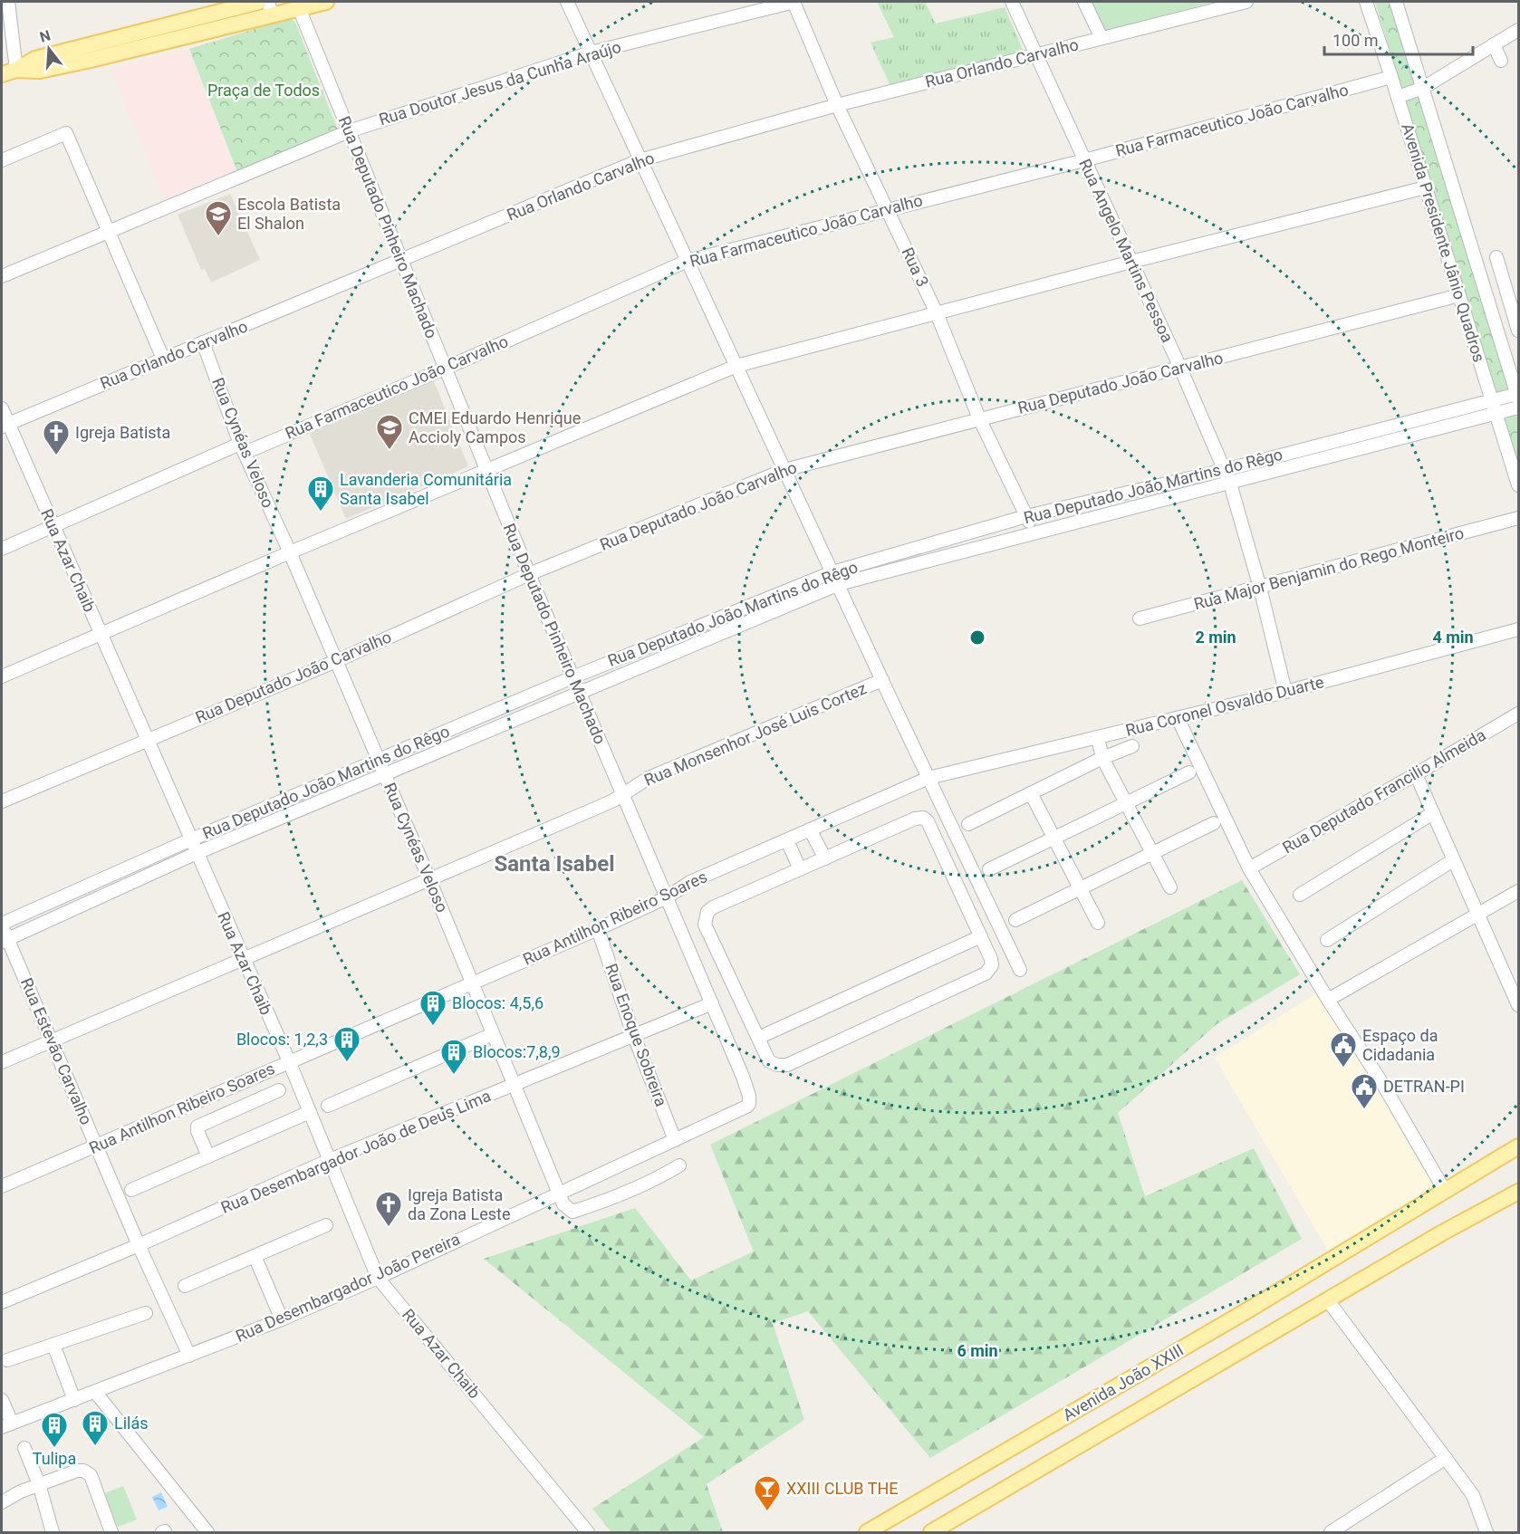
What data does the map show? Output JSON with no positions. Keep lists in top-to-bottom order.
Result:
{
  "streets": {
    "main road": ["Avenida João XXIII"],
    "street": [
      "Rua Orlando Carvalho",
      "Rua Doutor Jesus da Cunha Araújo",
      "Rua Farmaceutico João Carvalho",
      "Rua Deputado Pinheiro Machado",
      "Avenida Presidente Jânio Quadros",
      "Rua Angelo Martins Pessoa",
      "Rua 3",
      "Rua Deputado João Carvalho",
      "Rua Cynéas Veloso",
      "Rua Deputado João Martins do Rêgo",
      "Rua Azar Chaib",
      "Rua Major Benjamin do Rego Monteiro",
      "Rua Coronel Osvaldo Duarte",
      "Rua Monsenhor José Luis Cortez",
      "Rua Deputado Francilio Almeida",
      "Rua Antilhon Ribeiro Soares",
      "Rua Enoque Sobreira",
      "Rua Estevão Carvalho",
      "Rua Desembargador João de Deus Lima",
      "Rua Desembargador João Pereira"
    ]
  },
  "crossings": [
    ["Rua Orlando Carvalho", "Rua Deputado Pinheiro Machado"],
    ["Rua Orlando Carvalho", "Rua Angelo Martins Pessoa"],
    ["Rua Orlando Carvalho", "Rua 3"],
    ["Rua Orlando Carvalho", "Rua Cynéas Veloso"],
    ["Rua Orlando Carvalho", "Rua Azar Chaib"],
    ["Rua Doutor Jesus da Cunha Araújo", "Rua Deputado Pinheiro Machado"],
    ["Rua Doutor Jesus da Cunha Araújo", "Rua 3"],
    ["Rua Farmaceutico João Carvalho", "Rua Deputado Pinheiro Machado"],
    ["Rua Farmaceutico João Carvalho", "Avenida Presidente Jânio Quadros"],
    ["Rua Farmaceutico João Carvalho", "Rua Angelo Martins Pessoa"],
    ["Rua Farmaceutico João Carvalho", "Rua 3"],
    ["Rua Farmaceutico João Carvalho", "Rua Cynéas Veloso"],
    ["Rua Farmaceutico João Carvalho", "Rua Azar Chaib"],
    ["Rua Deputado Pinheiro Machado", "Rua Deputado João Carvalho"],
    ["Rua Deputado Pinheiro Machado", "Rua Deputado João Martins do Rêgo"],
    ["Rua Deputado Pinheiro Machado", "Rua Monsenhor José Luis Cortez"],
    ["Rua Deputado Pinheiro Machado", "Rua Antilhon Ribeiro Soares"],
    ["Rua Deputado Pinheiro Machado", "Rua Desembargador João de Deus Lima"],
    ["Rua Deputado Pinheiro Machado", "Rua Desembargador João Pereira"],
    ["Avenida Presidente Jânio Quadros", "Rua Deputado João Carvalho"],
    ["Avenida Presidente Jânio Quadros", "Rua Deputado João Martins do Rêgo"],
    ["Rua Angelo Martins Pessoa", "Rua Deputado João Carvalho"],
    ["Rua Angelo Martins Pessoa", "Rua Deputado João Martins do Rêgo"],
    ["Rua Angelo Martins Pessoa", "Rua Major Benjamin do Rego Monteiro"],
    ["Rua Angelo Martins Pessoa", "Rua Coronel Osvaldo Duarte"],
    ["Rua 3", "Rua Deputado João Carvalho"],
    ["Rua 3", "Rua Deputado João Martins do Rêgo"],
    ["Rua Deputado João Carvalho", "Rua Cynéas Veloso"],
    ["Rua Deputado João Carvalho", "Rua Azar Chaib"],
    ["Rua Cynéas Veloso", "Rua Deputado João Martins do Rêgo"],
    ["Rua Cynéas Veloso", "Rua Monsenhor José Luis Cortez"],
    ["Rua Cynéas Veloso", "Rua Antilhon Ribeiro Soares"],
    ["Rua Cynéas Veloso", "Rua Desembargador João de Deus Lima"],
    ["Rua Cynéas Veloso", "Rua Desembargador João Pereira"],
    ["Rua Deputado João Martins do Rêgo", "Rua Azar Chaib"],
    ["Rua Deputado João Martins do Rêgo", "Rua Estevão Carvalho"],
    ["Rua Azar Chaib", "Rua Monsenhor José Luis Cortez"],
    ["Rua Azar Chaib", "Rua Antilhon Ribeiro Soares"],
    ["Rua Azar Chaib", "Rua Desembargador João de Deus Lima"],
    ["Rua Azar Chaib", "Rua Desembargador João Pereira"],
    ["Rua Coronel Osvaldo Duarte", "Rua Antilhon Ribeiro Soares"],
    ["Rua Monsenhor José Luis Cortez", "Rua Estevão Carvalho"],
    ["Rua Antilhon Ribeiro Soares", "Rua Enoque Sobreira"],
    ["Rua Antilhon Ribeiro Soares", "Rua Estevão Carvalho"],
    ["Rua Enoque Sobreira", "Rua Desembargador João de Deus Lima"],
    ["Rua Enoque Sobreira", "Rua Desembargador João Pereira"],
    ["Rua Estevão Carvalho", "Rua Desembargador João de Deus Lima"],
    ["Rua Estevão Carvalho", "Rua Desembargador João Pereira"]
  ],
  "districts": ["Santa Isabel"],
  "parks": ["Praça de Todos"],
  "places": {
    "school or university": ["Escola Batista El Shalon", "CMEI Eduardo Henrique Accioly Campos"],
    "church": ["Igreja Batista", "Igreja Batista da Zona Leste"],
    "building": [
      "Lavanderia Comunitária Santa Isabel",
      "Blocos: 4,5,6",
      "Blocos: 1,2,3",
      "Blocos:7,8,9",
      "Lilás",
      "Tulipa"
    ],
    "public building": ["Espaço da Cidadania", "DETRAN-PI"],
    "bar": ["XXIII CLUB THE"]
  },
  "scale_bar": "100 m",
  "north": "top",
  "rings": ["2 min", "4 min", "6 min"]
}
